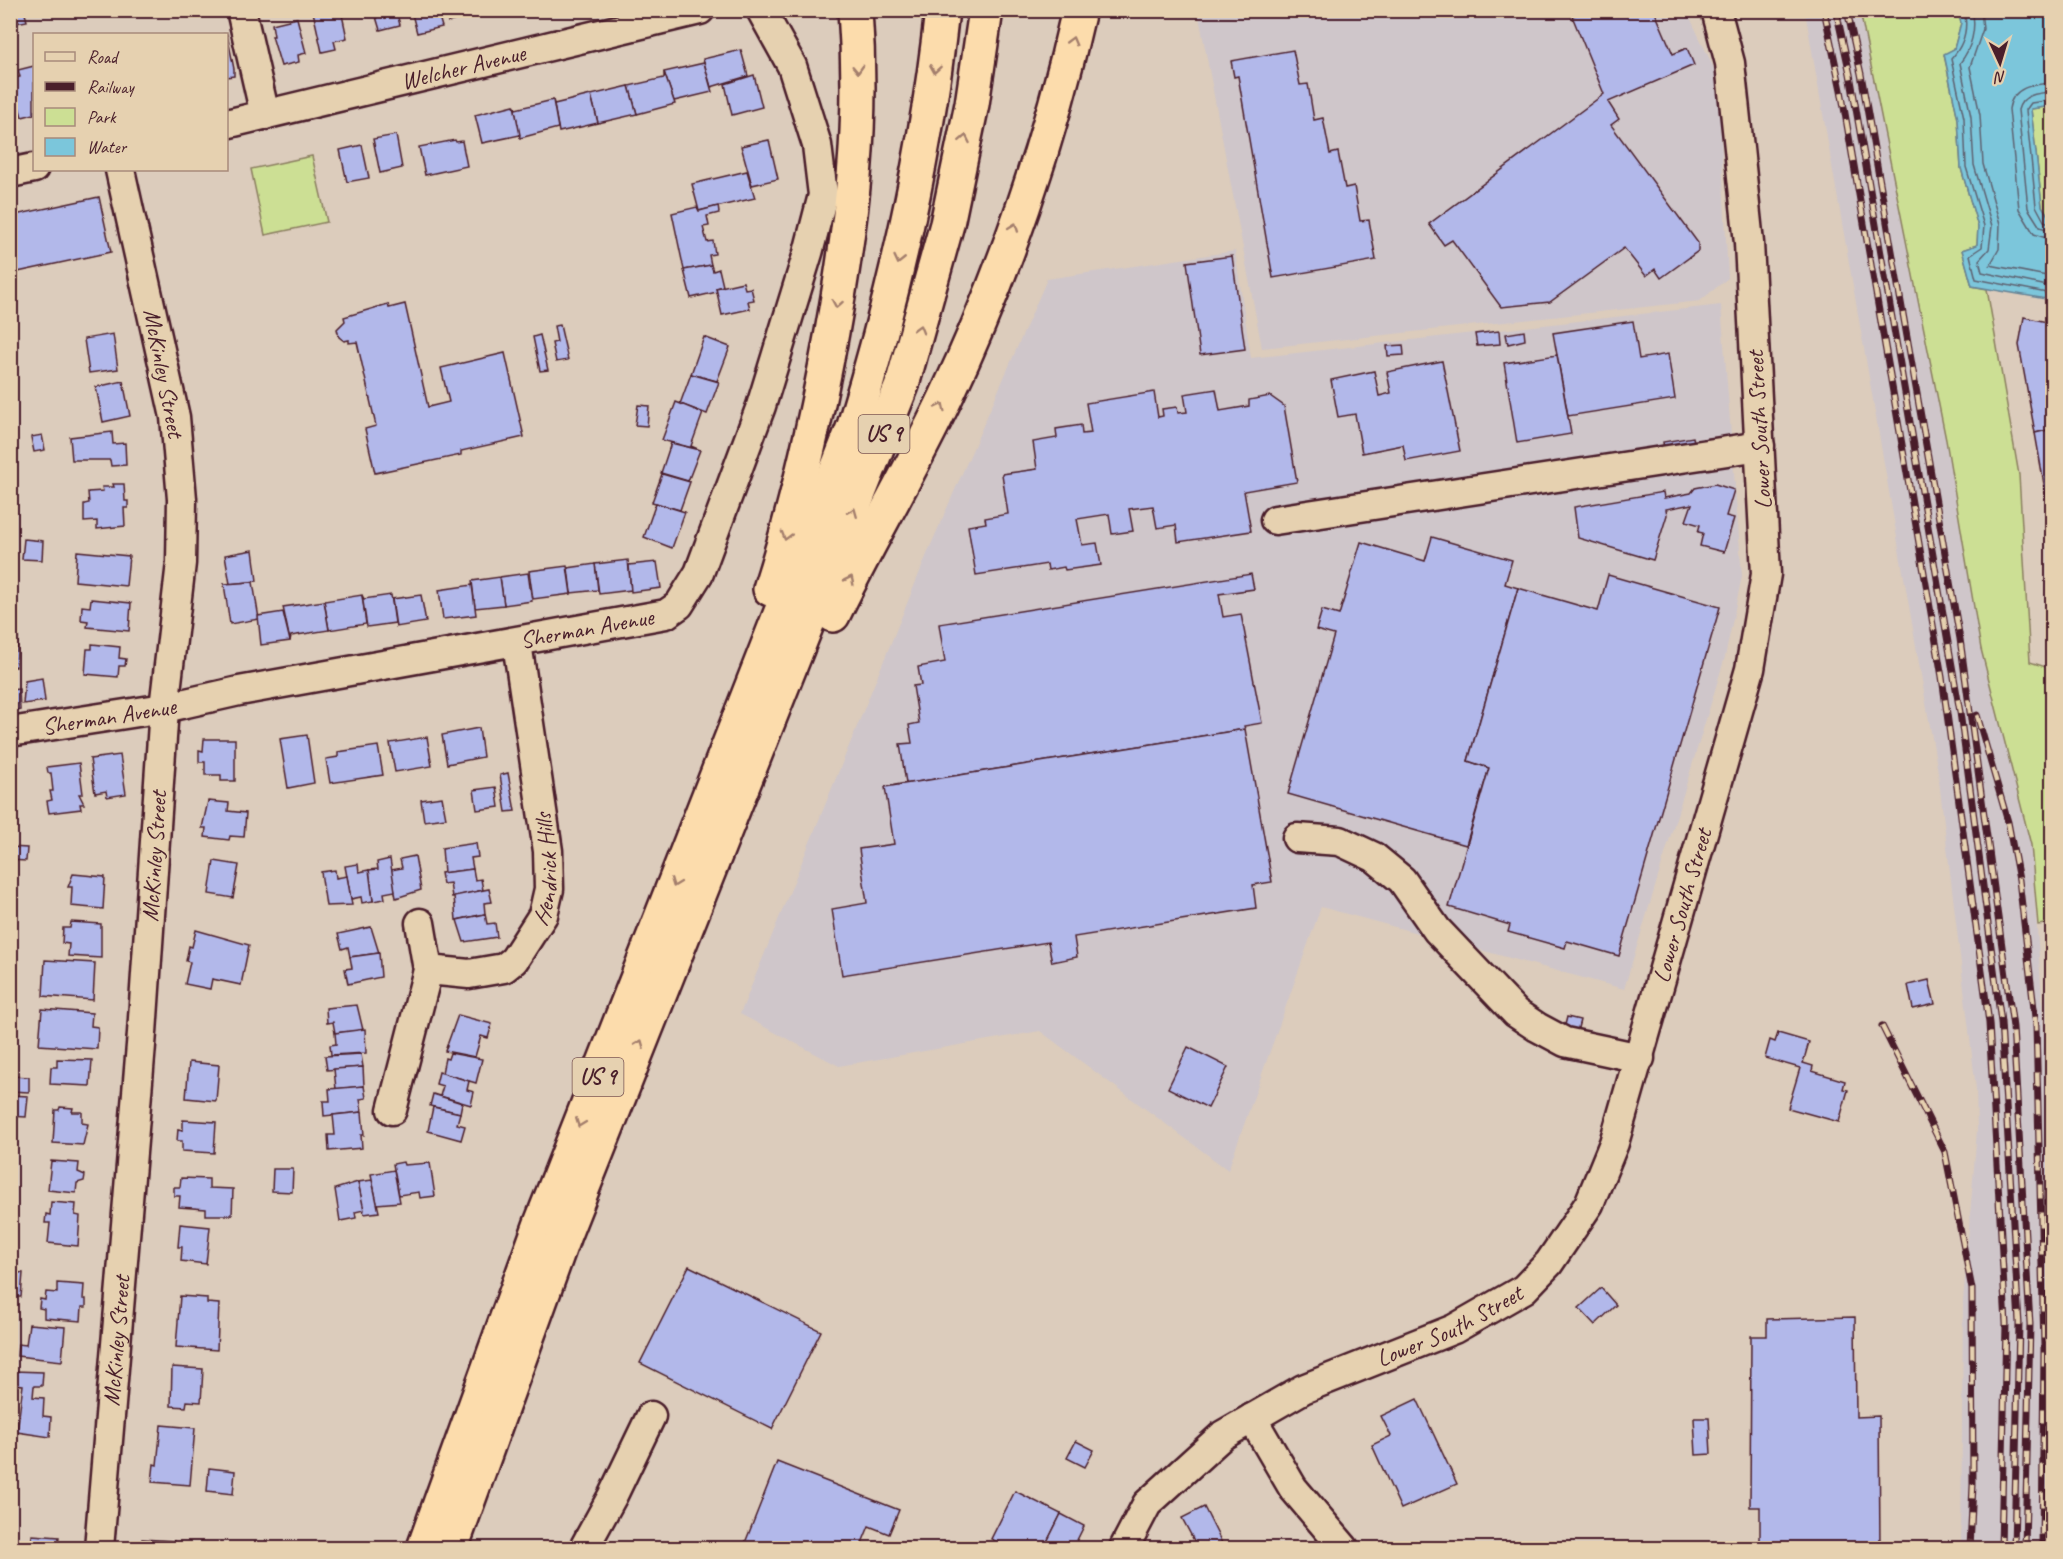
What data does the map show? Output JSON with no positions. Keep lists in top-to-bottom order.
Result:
{
  "streets": {
    "highway": ["US 9"],
    "street": [
      "Welcher Avenue",
      "McKinley Street",
      "Lower South Street",
      "Sherman Avenue",
      "Hendrick Hills"
    ]
  },
  "crossings": [
    ["McKinley Street", "Sherman Avenue"],
    ["Sherman Avenue", "Hendrick Hills"]
  ],
  "legend": [
    "Road",
    "Railway",
    "Park",
    "Water"
  ],
  "north": "bottom"
}
